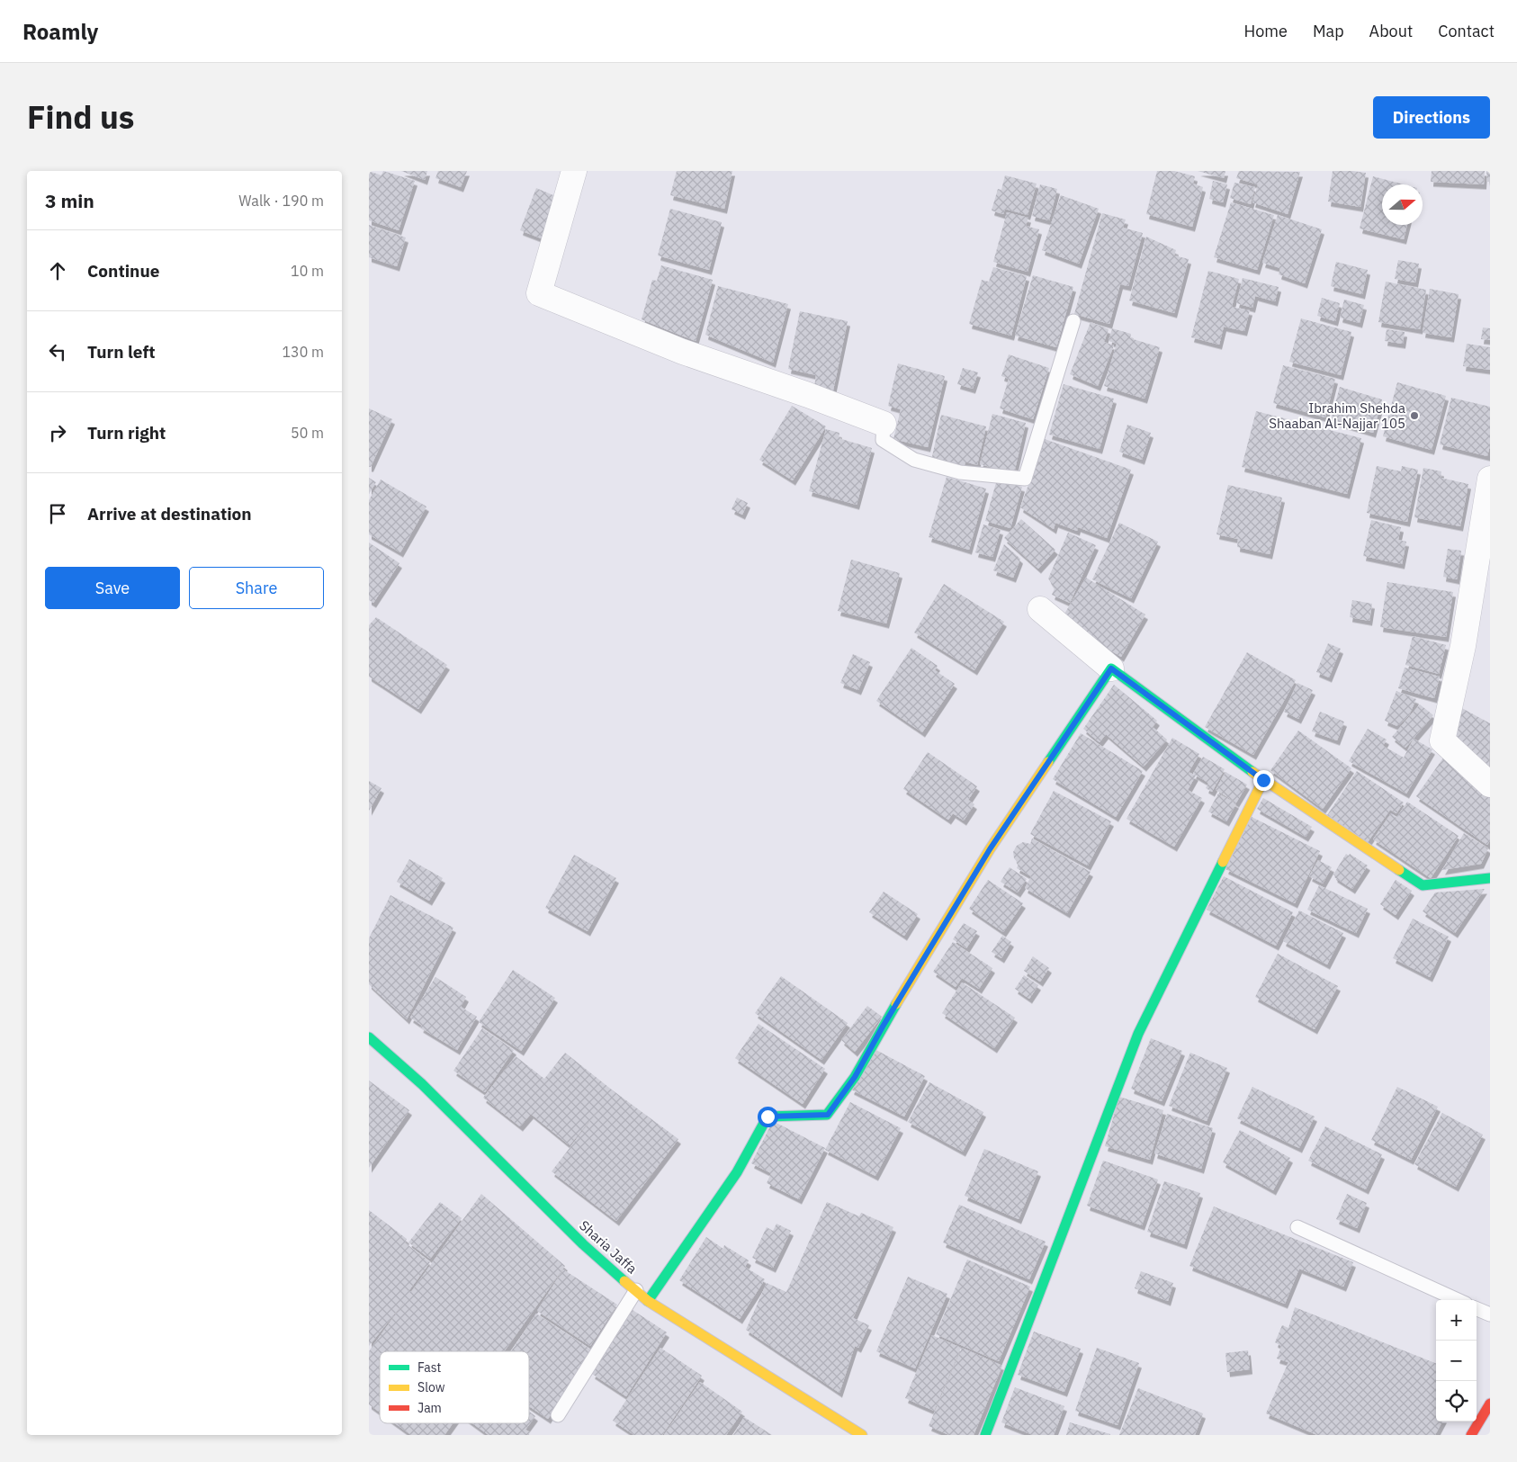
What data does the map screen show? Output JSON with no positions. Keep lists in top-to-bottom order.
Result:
{
  "streets": {
    "street": ["Sharia Jaffa"]
  },
  "places": ["Ibrahim Shehda Shaaban Al-Najjar 105"],
  "legend": ["Fast", "Slow", "Jam"],
  "north": "right",
  "page": {
    "header": "Roamly",
    "nav": [
      "Home",
      "Map",
      "About",
      "Contact"
    ],
    "title": "Find us",
    "buttons": [
      "Directions",
      ["Save", "Share"]
    ],
    "heading": ["3 min", "Walk · 190 m"],
    "list": [
      ["Continue", "10 m"],
      ["Turn left", "130 m"],
      ["Turn right", "50 m"],
      "Arrive at destination"
    ],
    "map_buttons": ["+", "−"]
  }
}
